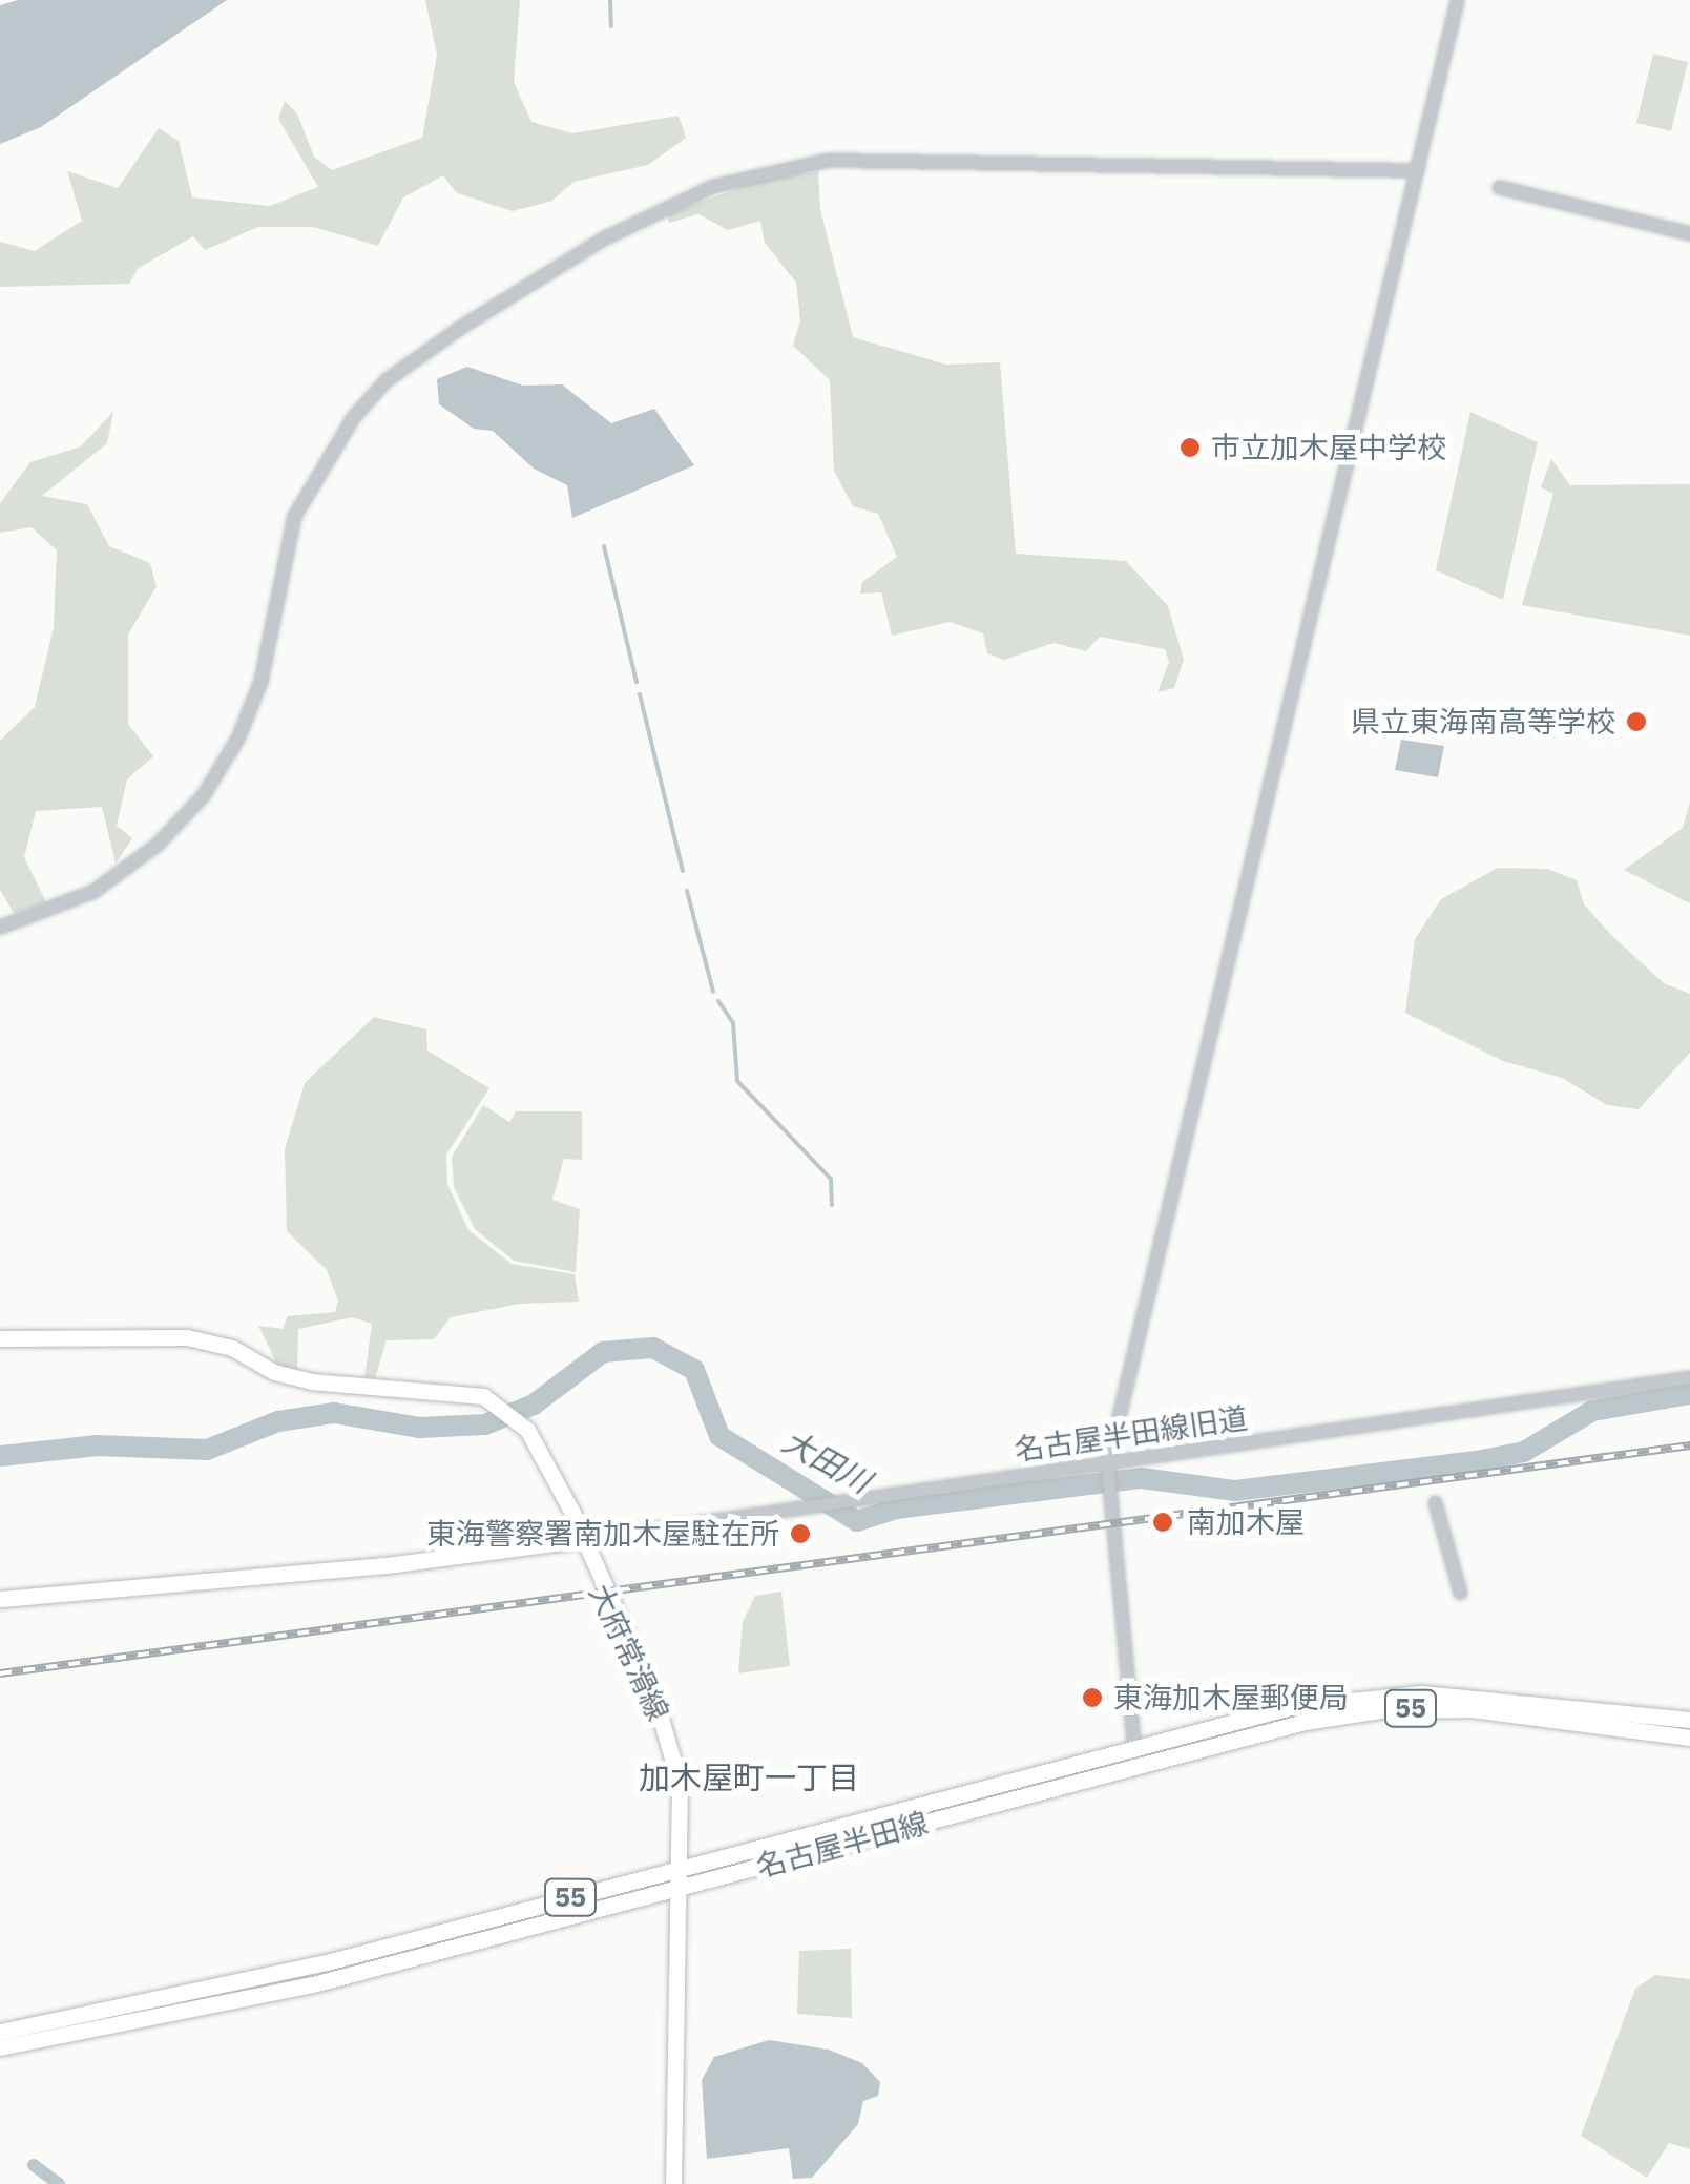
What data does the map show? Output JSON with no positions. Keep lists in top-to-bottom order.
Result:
{
  "streets": {
    "main road": ["大府常滑線", "55", "名古屋半田線"],
    "street": ["名古屋半田線旧道"]
  },
  "crossings": [
    ["名古屋半田線旧道", "大府常滑線"],
    ["大府常滑線", "名古屋半田線"]
  ],
  "districts": ["加木屋町一丁目"],
  "water": ["大田川"],
  "places": [
    "市立加木屋中学校",
    "県立東海南高等学校",
    "南加木屋",
    "東海警察署南加木屋駐在所",
    "東海加木屋郵便局"
  ]
}
